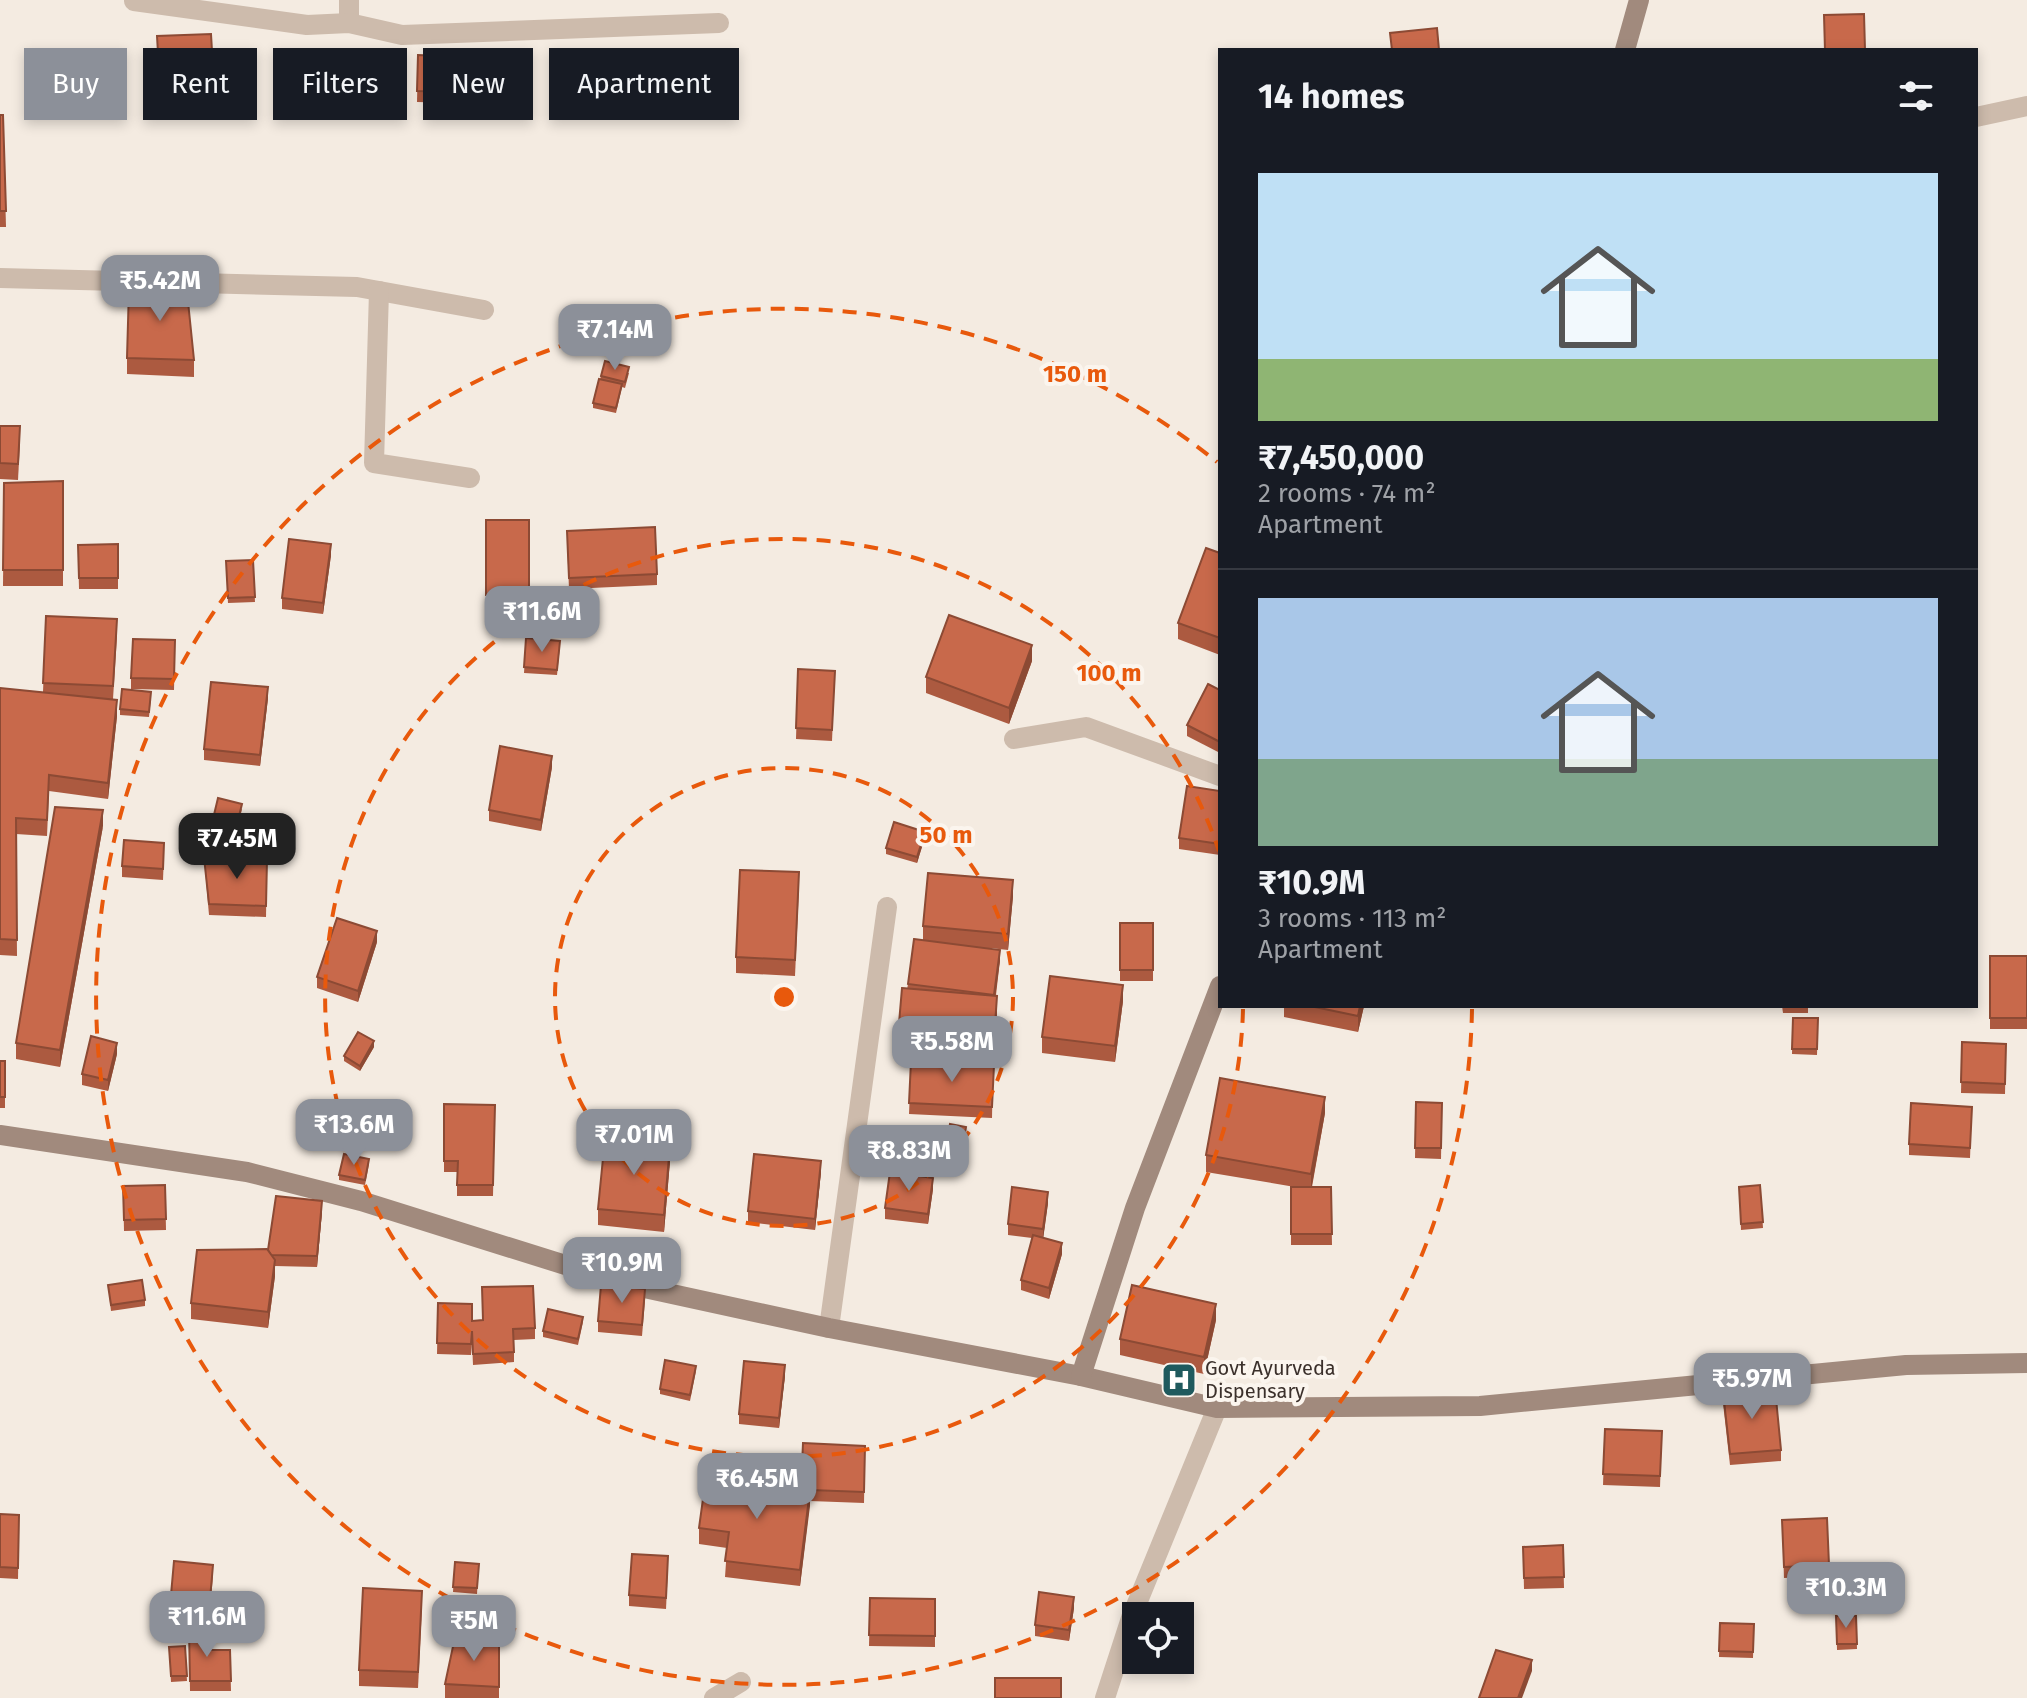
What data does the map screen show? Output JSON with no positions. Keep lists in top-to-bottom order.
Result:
{
  "places": {
    "hospital": ["Govt Ayurveda Dispensary"]
  },
  "page": {
    "chip": [
      "Buy",
      "Rent",
      "Filters",
      "New",
      "Apartment"
    ],
    "heading": "14 homes",
    "list": [
      {
        "name": "₹7,450,000",
        "note": "2 rooms · 74 m² · Apartment"
      },
      {
        "name": "₹10.9M",
        "note": "3 rooms · 113 m² · Apartment"
      }
    ],
    "price": [
      "₹5.42M",
      "₹7.14M",
      "₹11.6M",
      "₹7.45M",
      "₹5.58M",
      "₹13.6M",
      "₹7.01M",
      "₹8.83M",
      "₹10.9M",
      "₹5.97M",
      "₹6.45M",
      "₹10.3M",
      "₹11.6M",
      "₹5M"
    ]
  },
  "rings": ["150 m", "100 m", "50 m"]
}
